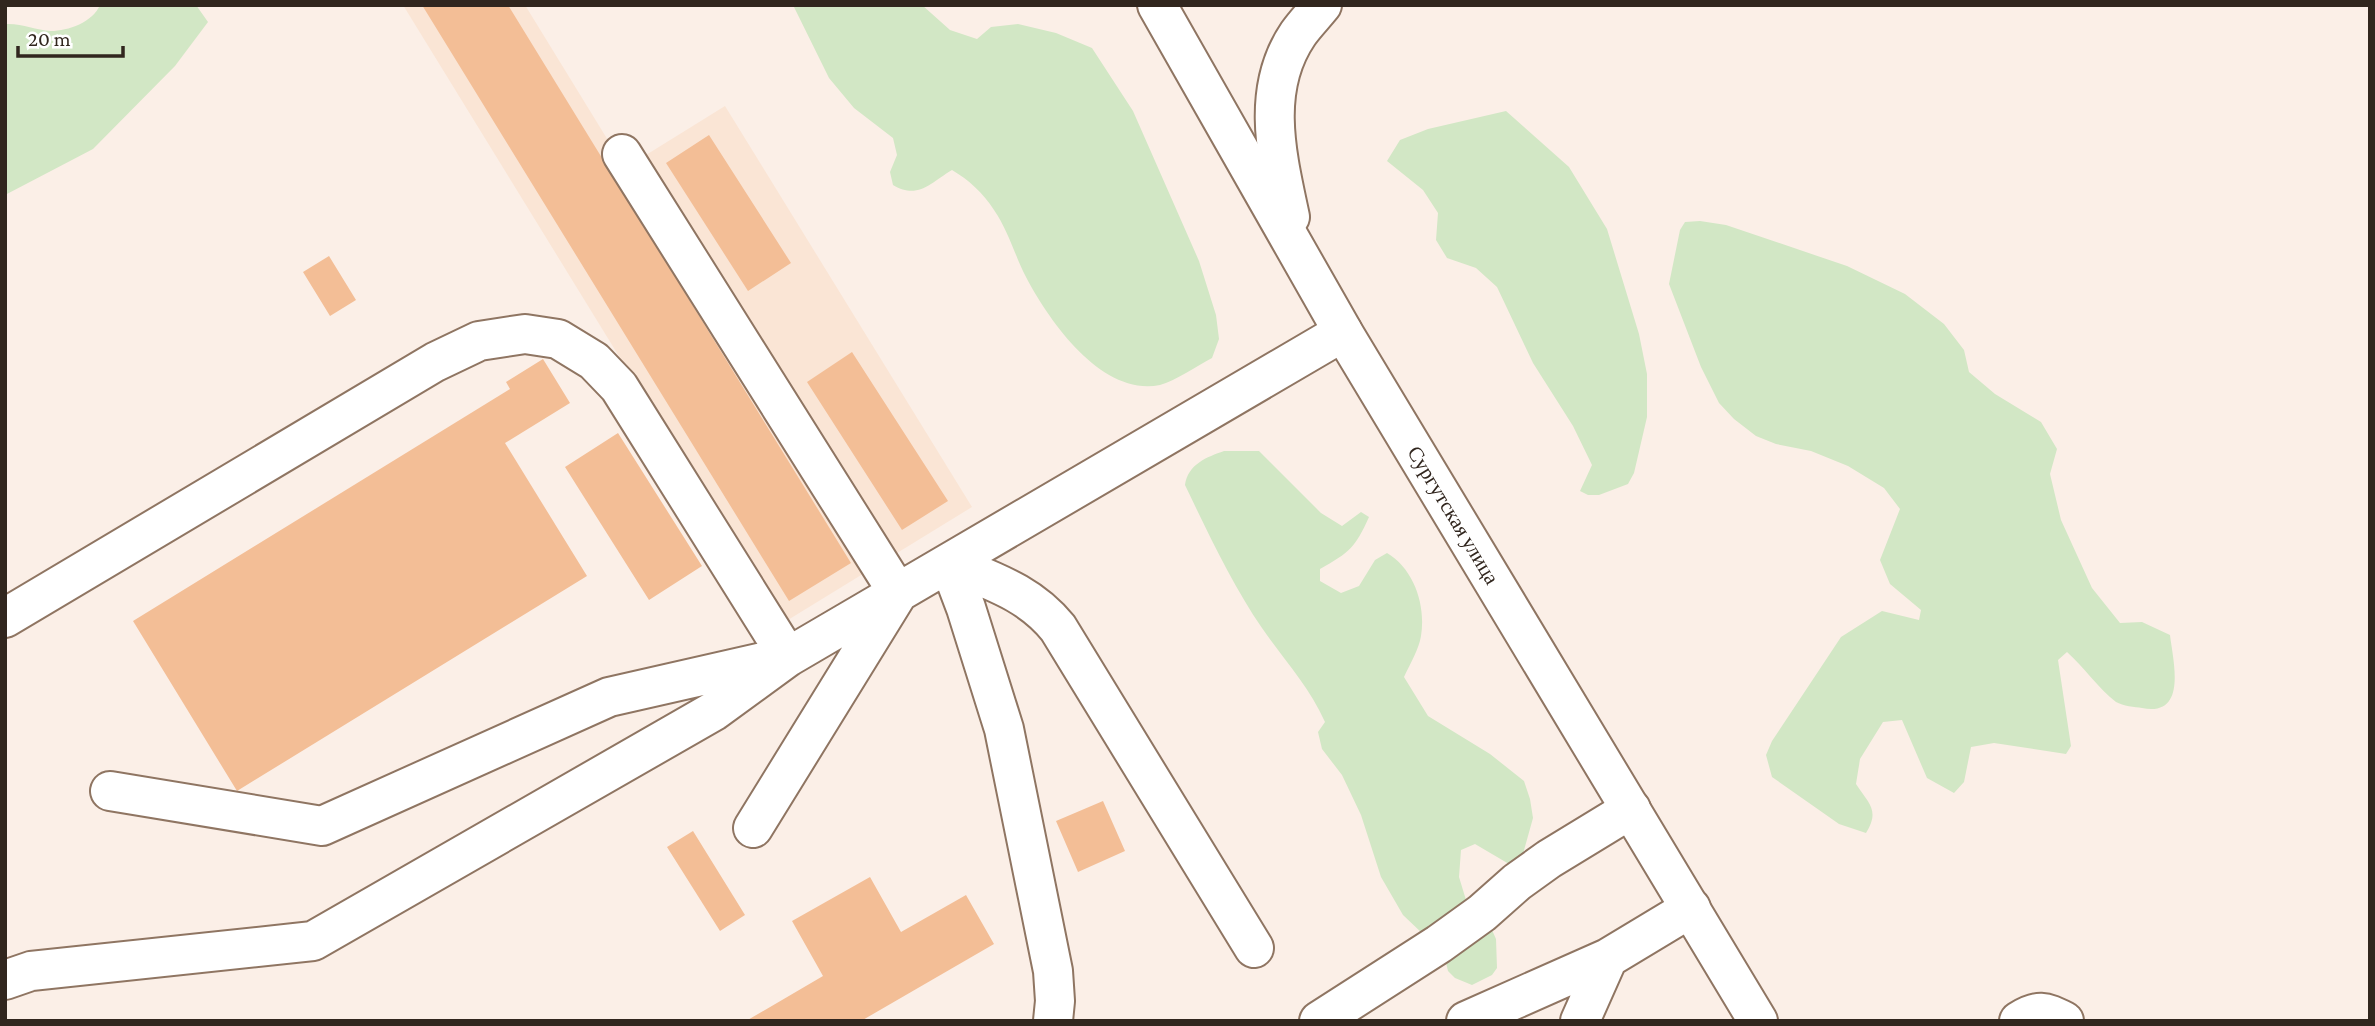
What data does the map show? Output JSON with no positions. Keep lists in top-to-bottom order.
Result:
{
  "streets": {
    "main road": ["Сургутская улица"]
  },
  "scale_bar": "20 m"
}
